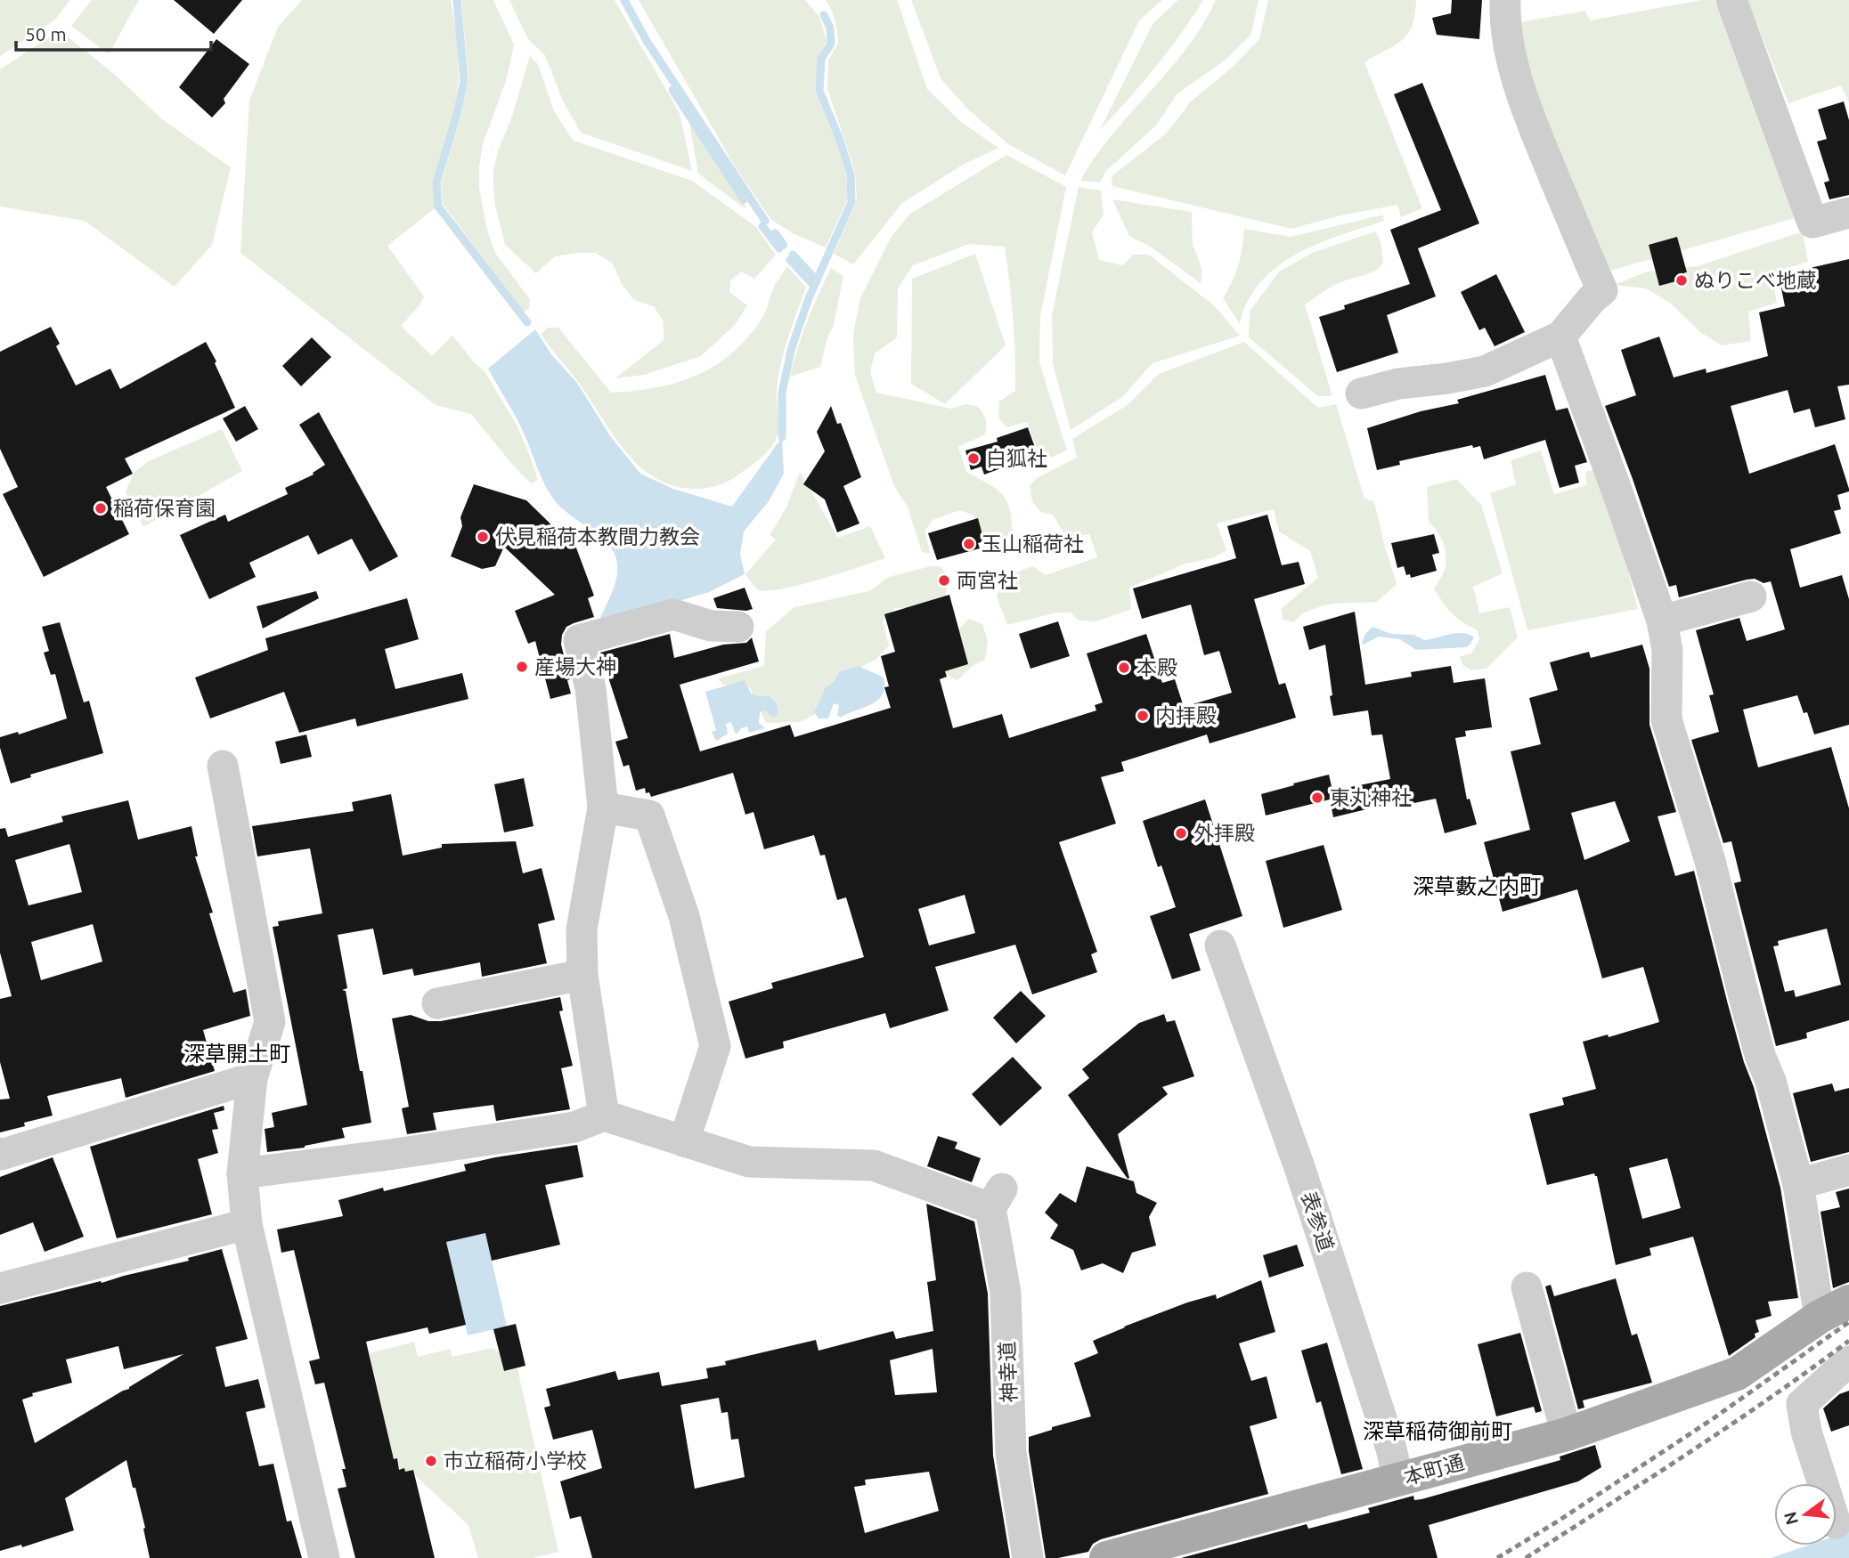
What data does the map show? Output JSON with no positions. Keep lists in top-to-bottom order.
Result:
{
  "streets": {
    "main road": ["本町通"],
    "street": ["表参道", "神幸道"]
  },
  "crossings": [
    ["表参道", "本町通"]
  ],
  "districts": ["深草藪之内町", "深草開土町", "深草稲荷御前町"],
  "places": [
    "ぬりこべ地蔵",
    "白狐社",
    "稲荷保育園",
    "伏見稲荷本教間力教会",
    "玉山稲荷社",
    "両宮社",
    "産場大神",
    "本殿",
    "内拝殿",
    "東丸神社",
    "外拝殿",
    "市立稲荷小学校"
  ],
  "scale_bar": "50 m",
  "north": "left"
}
